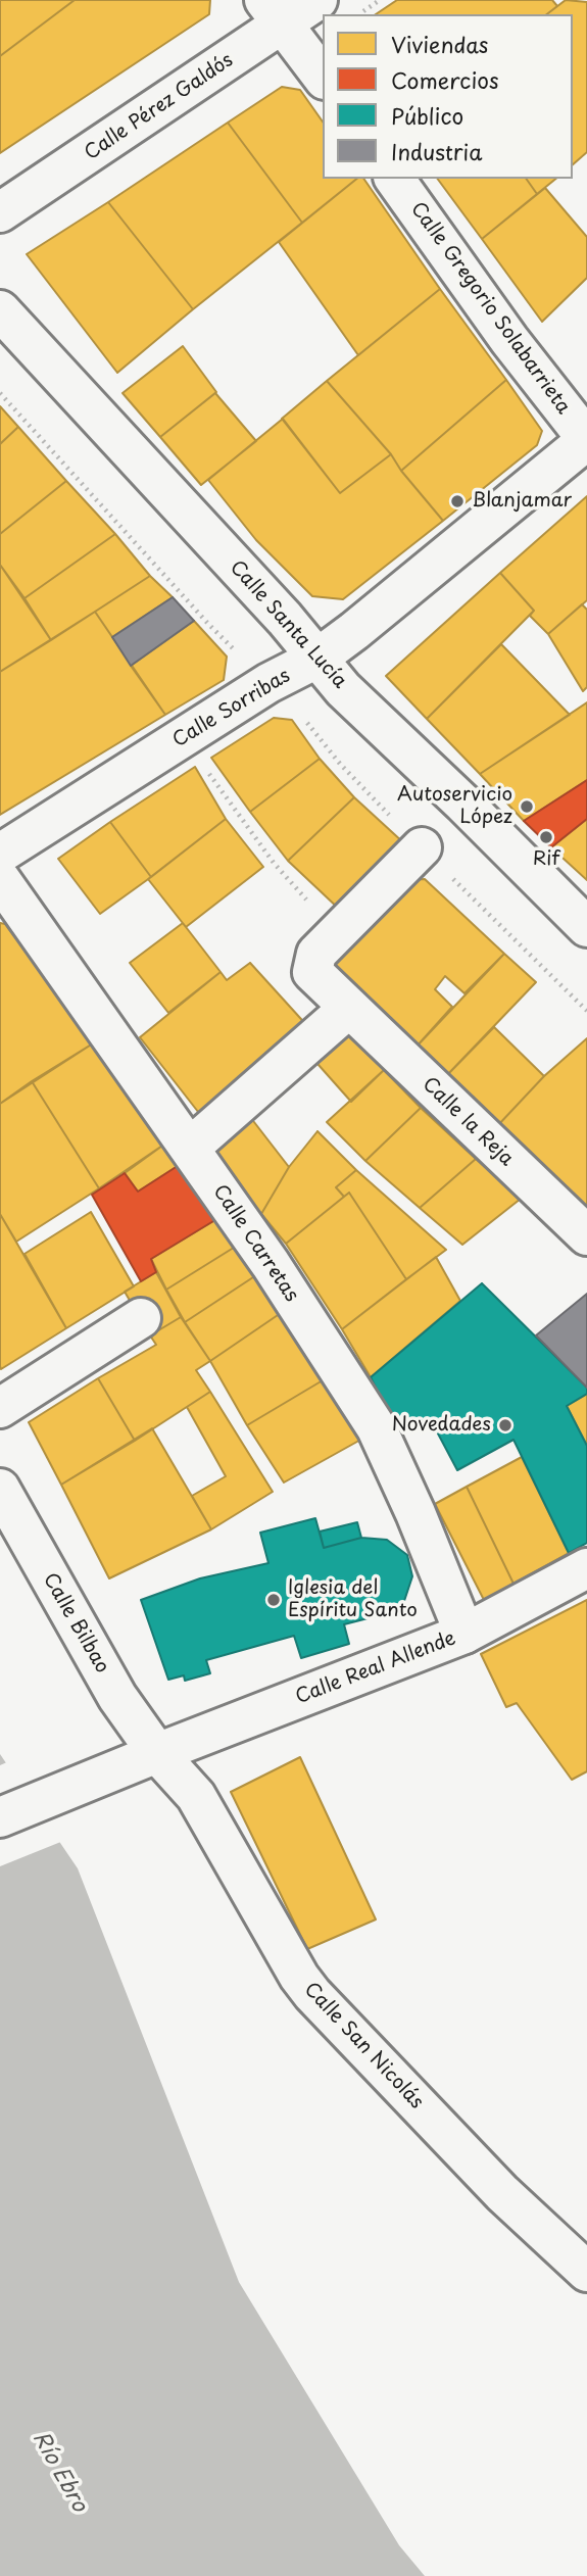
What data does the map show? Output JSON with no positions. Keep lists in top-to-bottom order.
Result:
{
  "streets": {
    "street": [
      "Calle Pérez Galdós",
      "Calle Gregorio Solabarrieta",
      "Calle Santa Lucía",
      "Calle Sorribas",
      "Calle la Reja",
      "Calle Carretas",
      "Calle Bilbao",
      "Calle Real Allende",
      "Calle San Nicolás"
    ]
  },
  "crossings": [
    ["Calle Gregorio Solabarrieta", "Calle Sorribas"],
    ["Calle Santa Lucía", "Calle Sorribas"],
    ["Calle Carretas", "Calle Real Allende"],
    ["Calle Bilbao", "Calle Real Allende"],
    ["Calle Bilbao", "Calle San Nicolás"],
    ["Calle Real Allende", "Calle San Nicolás"]
  ],
  "water": ["Río Ebro"],
  "places": [
    "Blanjamar",
    "Autoservicio López",
    "Rif",
    "Novedades",
    "Iglesia del Espíritu Santo"
  ],
  "legend": [
    "Viviendas",
    "Comercios",
    "Público",
    "Industria"
  ]
}
